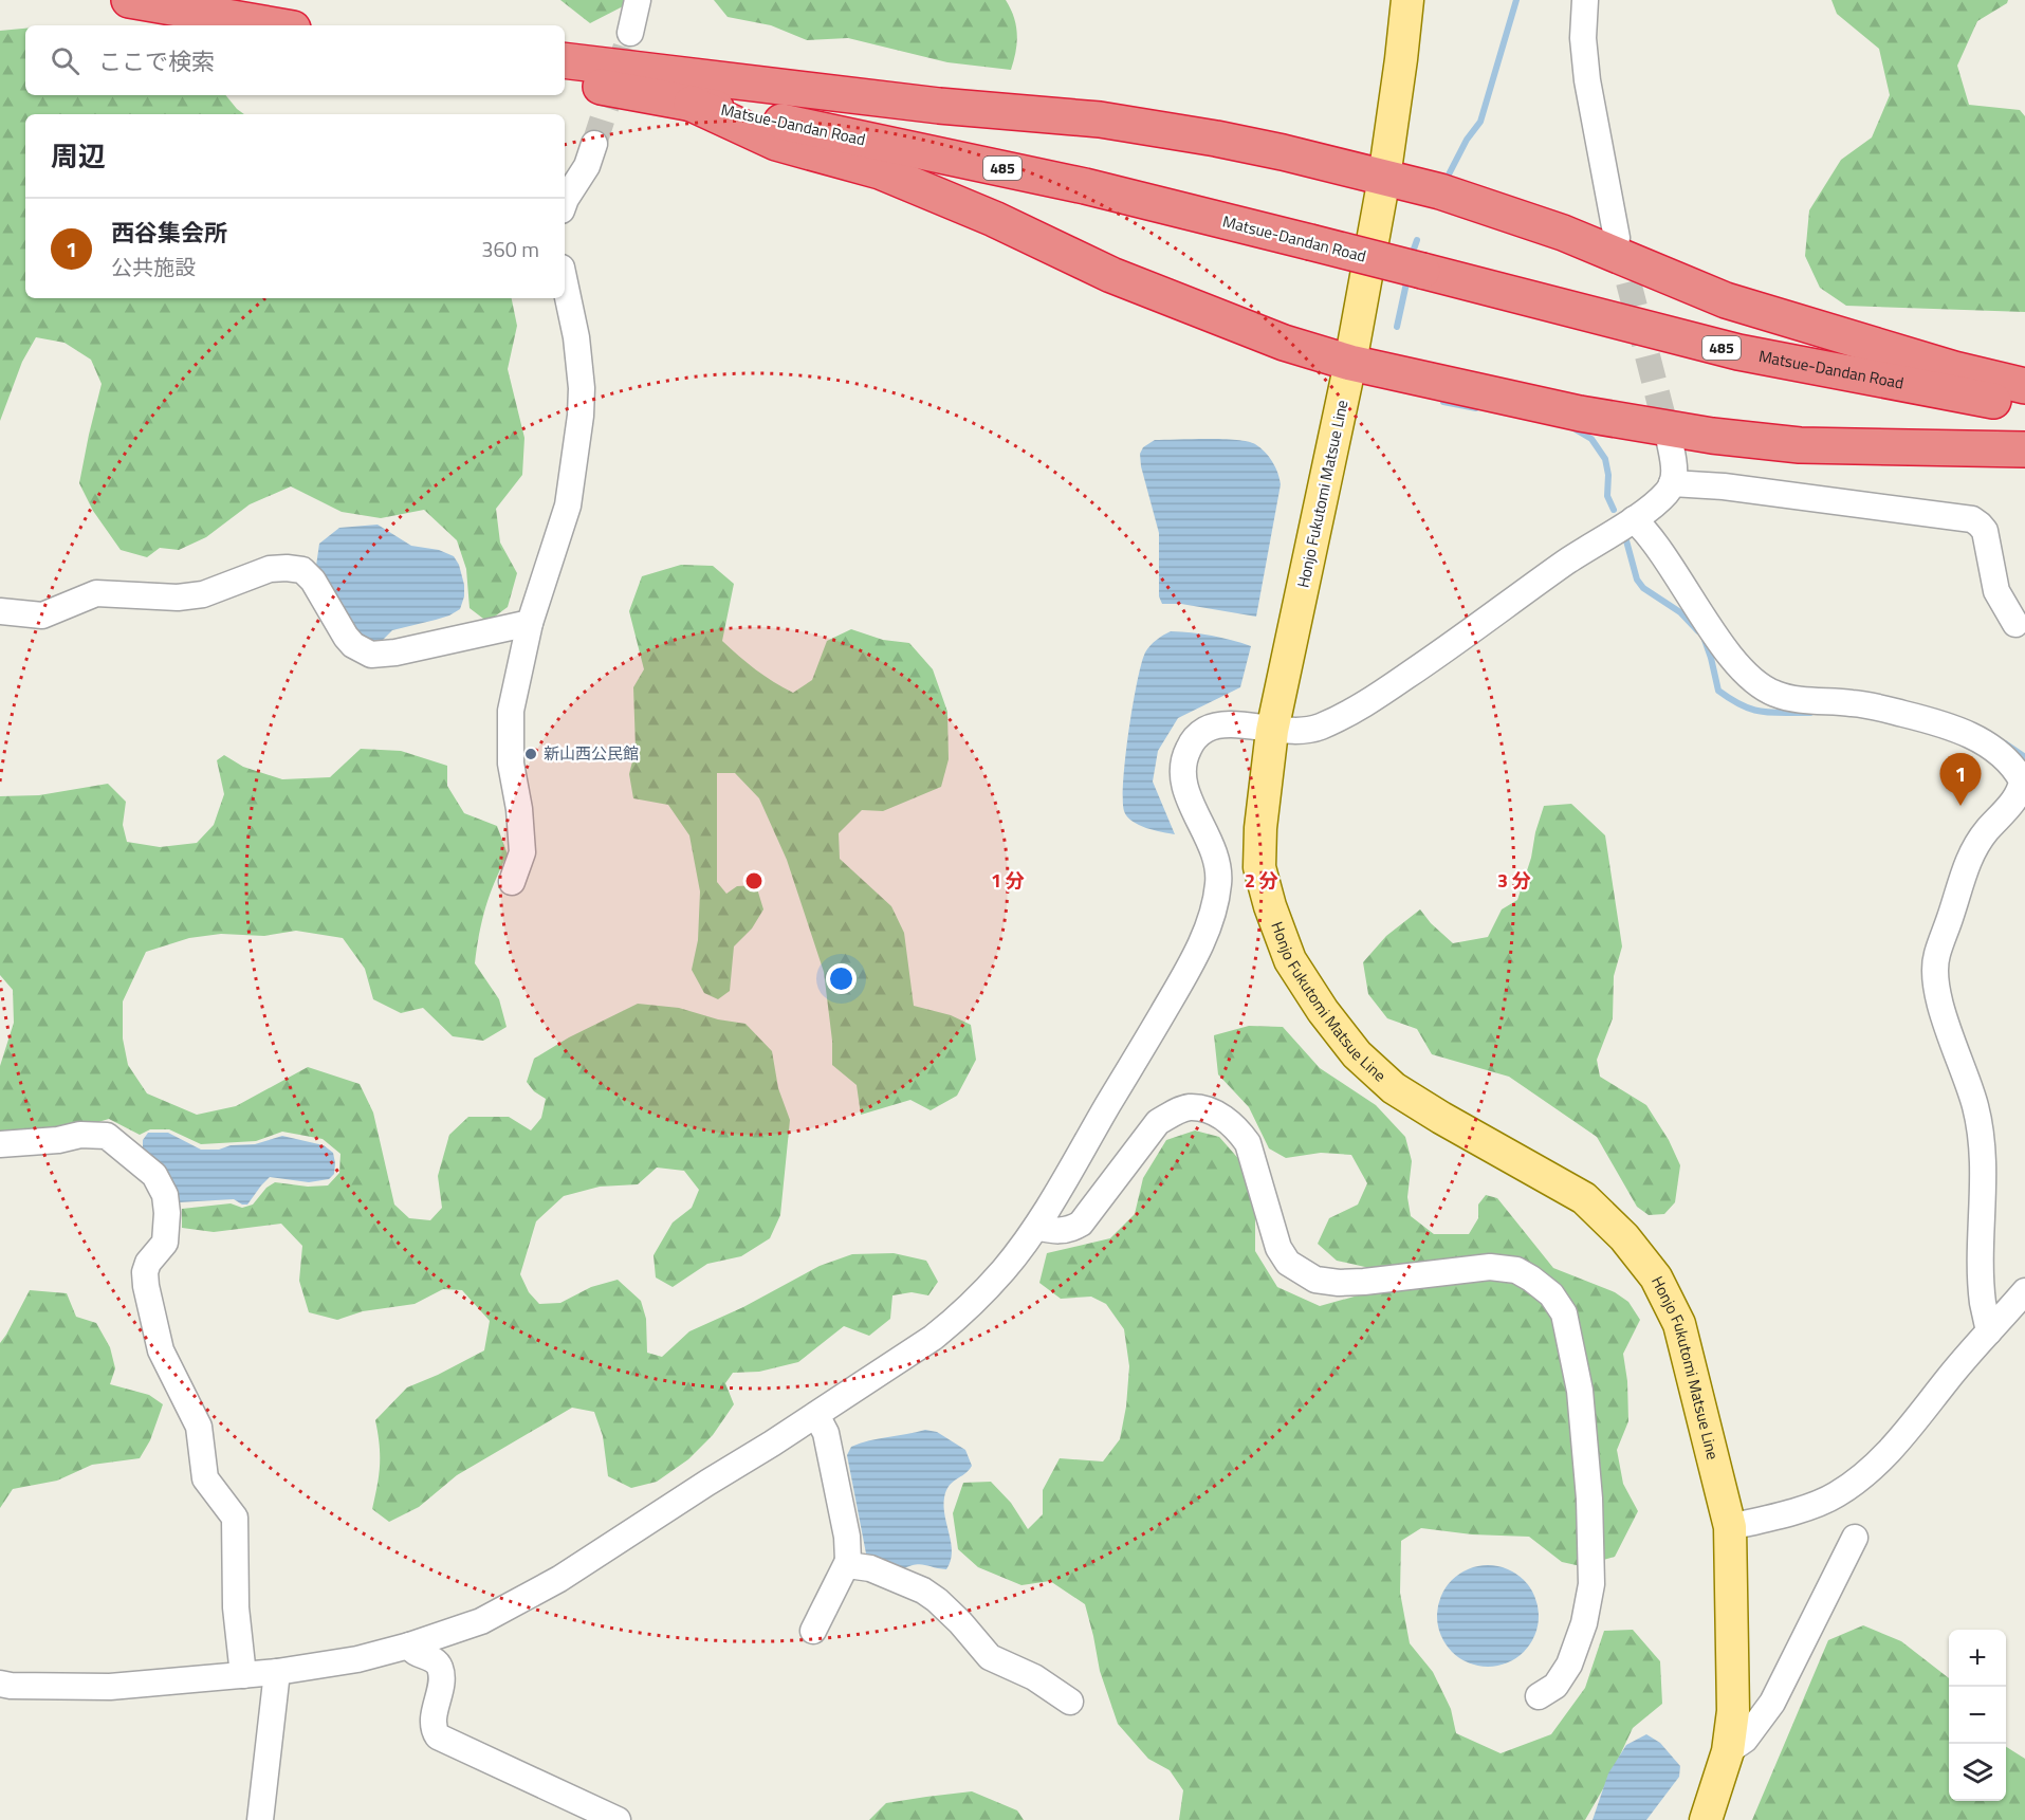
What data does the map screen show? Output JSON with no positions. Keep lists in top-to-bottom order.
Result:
{
  "streets": {
    "highway": ["Matsue-Dandan Road", "485"],
    "main road": ["Honjo Fukutomi Matsue Line"]
  },
  "places": ["新山西公民館"],
  "page": {
    "search": "ここで検索",
    "heading": "周辺",
    "list": [
      {
        "mark": "1",
        "name": "西谷集会所",
        "note": "公共施設",
        "value": "360 m"
      }
    ],
    "pins": "1",
    "map_buttons": ["+", "−"]
  },
  "rings": ["1 分", "2 分", "3 分"]
}
